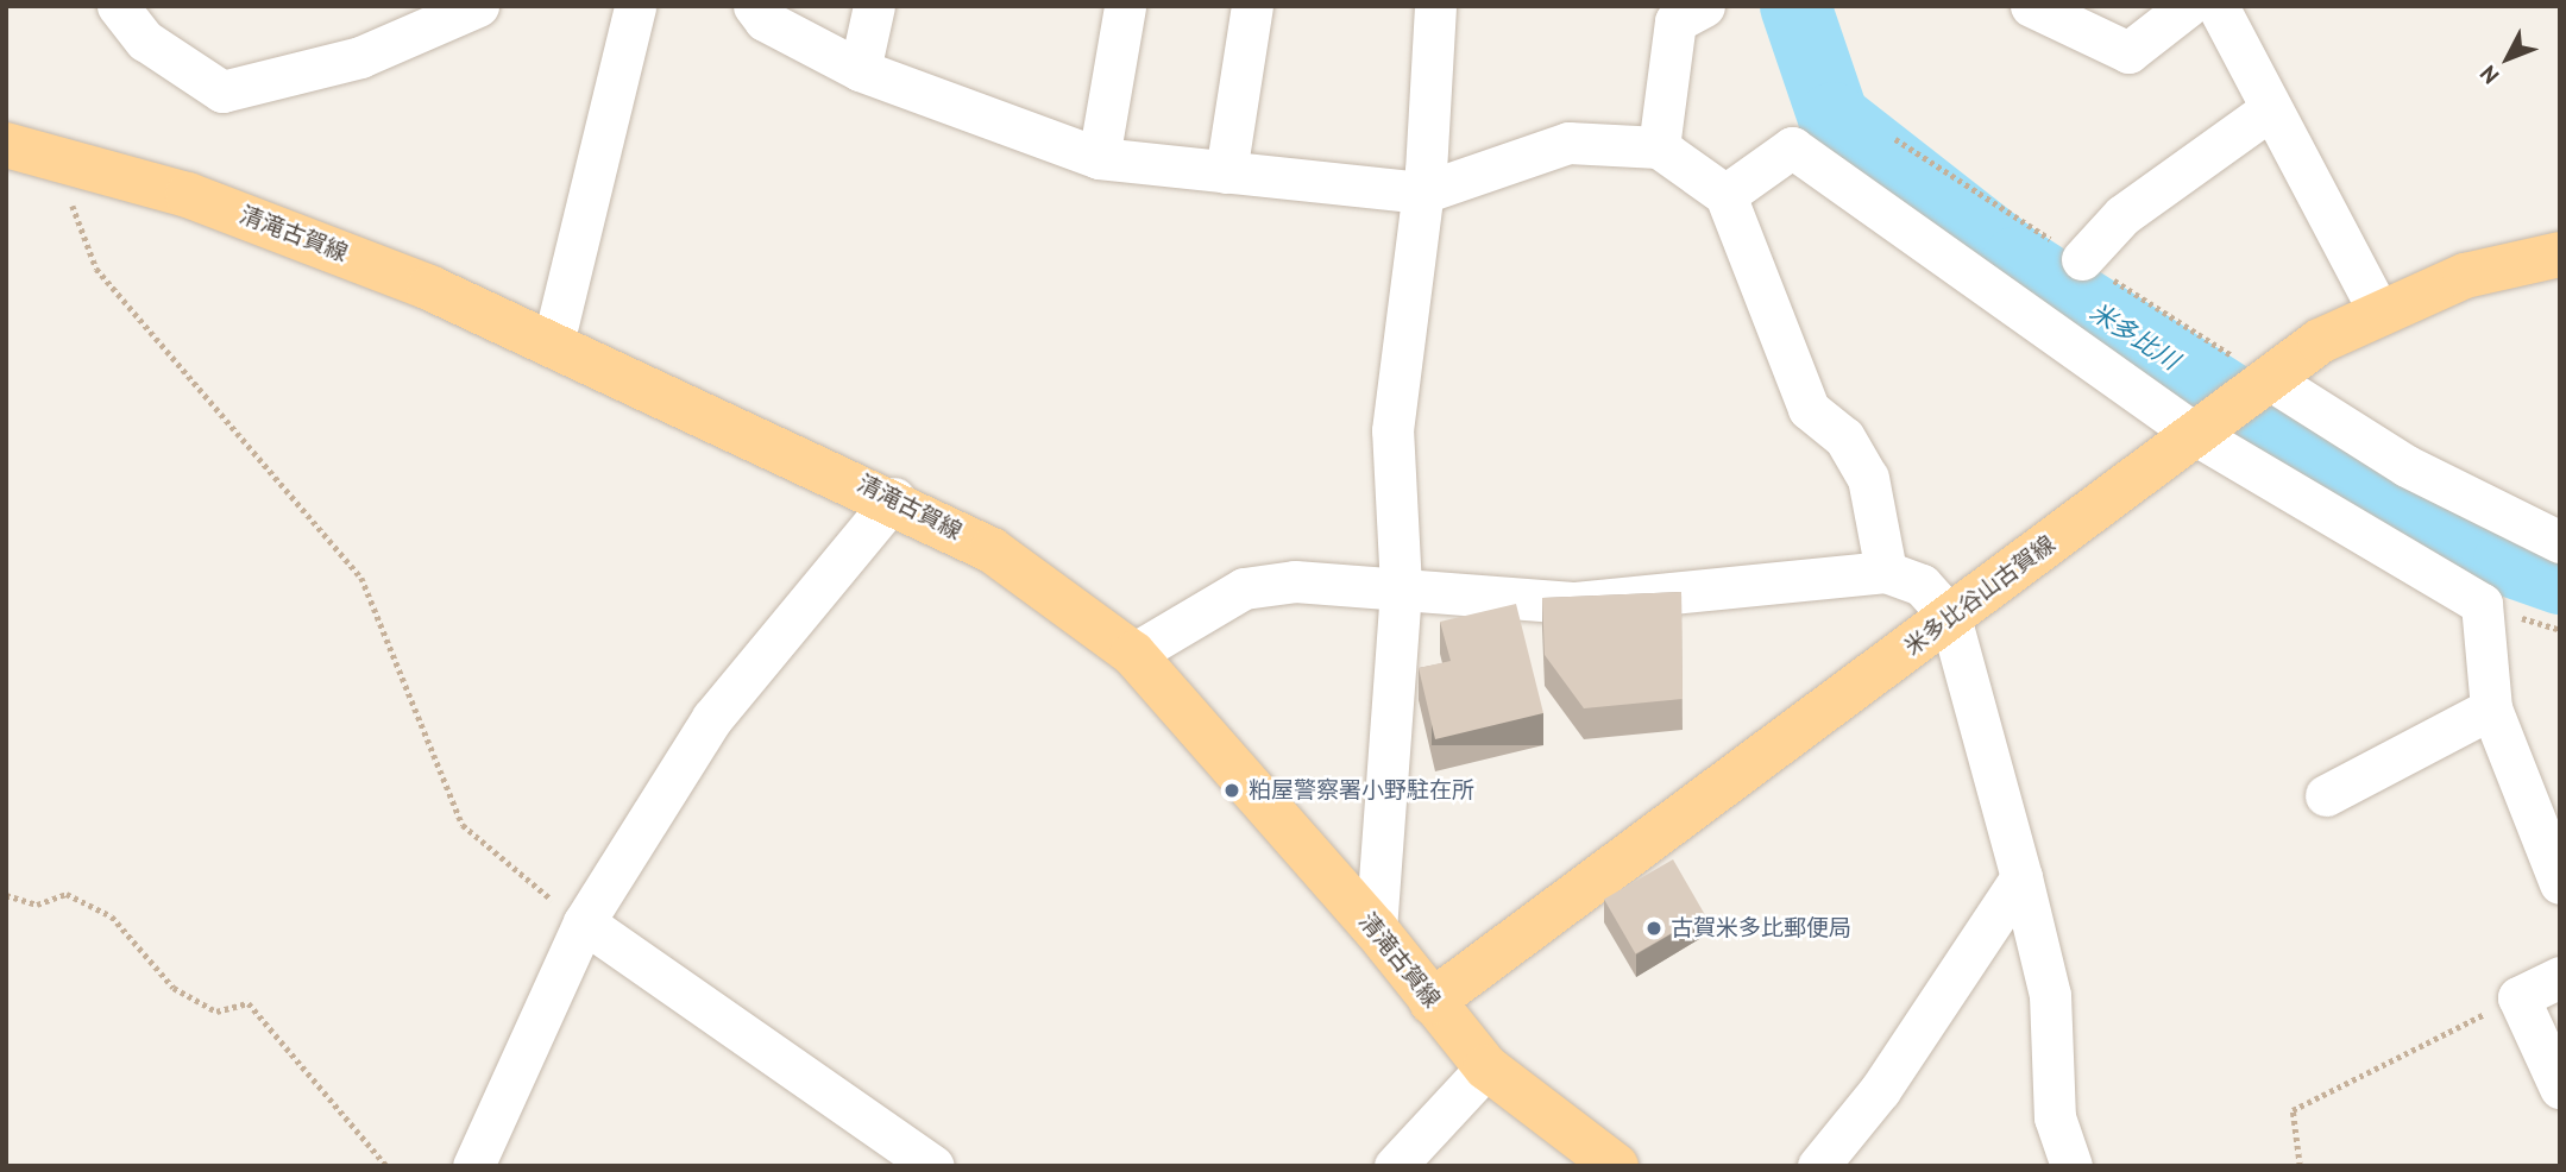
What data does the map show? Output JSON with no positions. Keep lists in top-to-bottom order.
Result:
{
  "streets": {
    "main road": ["清滝古賀線", "米多比谷山古賀線"]
  },
  "crossings": [
    ["清滝古賀線", "米多比谷山古賀線"]
  ],
  "water": ["米多比川"],
  "places": ["粕屋警察署小野駐在所", "古賀米多比郵便局"],
  "north": "bottom left"
}
